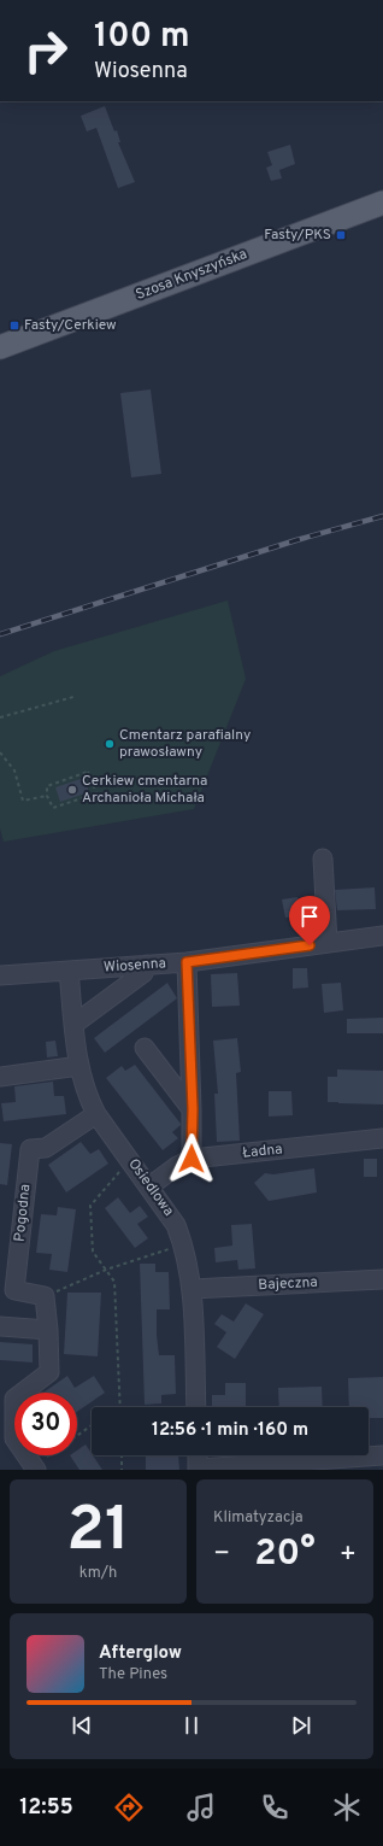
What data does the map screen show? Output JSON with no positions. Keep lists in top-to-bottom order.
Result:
{
  "streets": {
    "main road": ["Szosa Knyszyńska"],
    "street": [
      "Wiosenna",
      "Ładna",
      "Osiedlowa",
      "Pogodna",
      "Bajeczna"
    ]
  },
  "crossings": [
    ["Wiosenna", "Osiedlowa"],
    ["Ładna", "Osiedlowa"],
    ["Osiedlowa", "Pogodna"],
    ["Osiedlowa", "Bajeczna"]
  ],
  "places": {
    "transit": ["Fasty/PKS", "Fasty/Cerkiew"],
    "other": ["Cmentarz parafialny prawosławny", "Cerkiew cmentarna Archanioła Michała"]
  },
  "page": {
    "turn": ["100 m", "Wiosenna"],
    "limit": "30",
    "trip": "12:56 · 1 min · 160 m",
    "tile": [
      ["21", "km/h"],
      "Klimatyzacja"
    ],
    "heat": ["−", "20°", "+"],
    "song": ["Afterglow", "The Pines"],
    "tabs": "12:55"
  }
}
